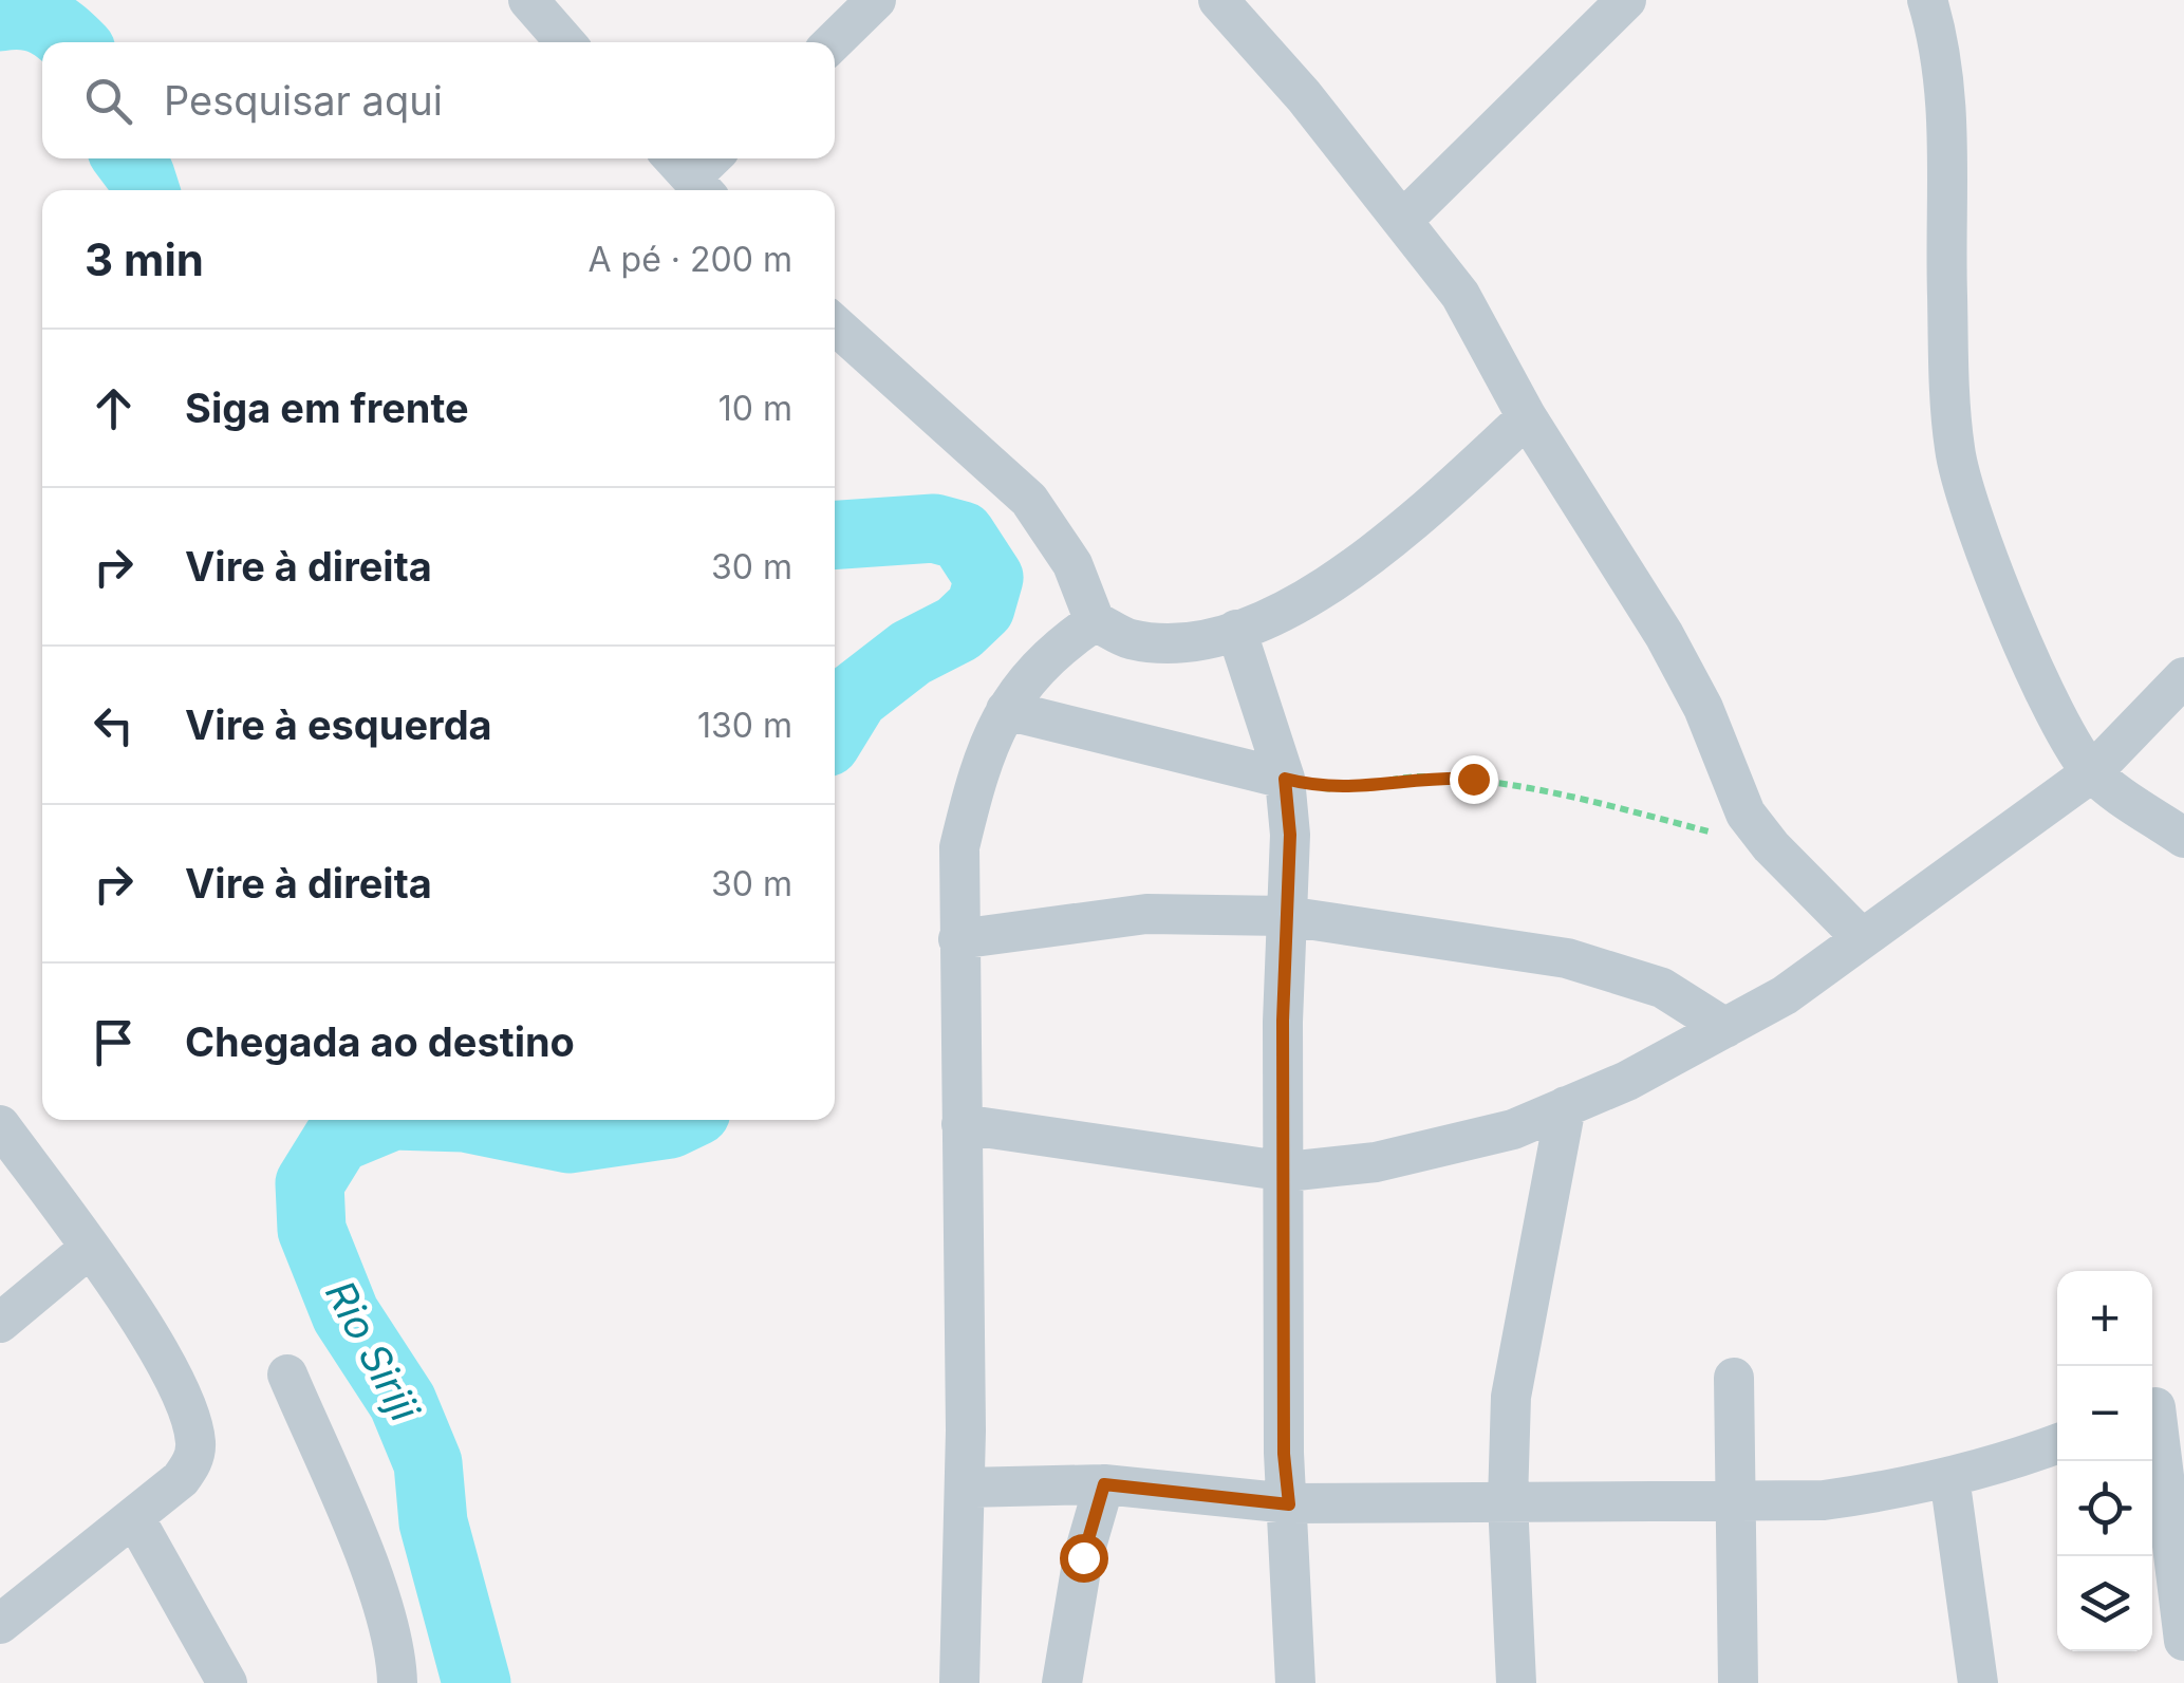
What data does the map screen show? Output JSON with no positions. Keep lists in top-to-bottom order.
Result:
{
  "water": ["Rio Siriji"],
  "page": {
    "search": "Pesquisar aqui",
    "heading": ["3 min", "A pé · 200 m"],
    "list": [
      ["Siga em frente", "10 m"],
      ["Vire à direita", "30 m"],
      ["Vire à esquerda", "130 m"],
      ["Vire à direita", "30 m"],
      "Chegada ao destino"
    ],
    "map_buttons": ["+", "−"]
  }
}
